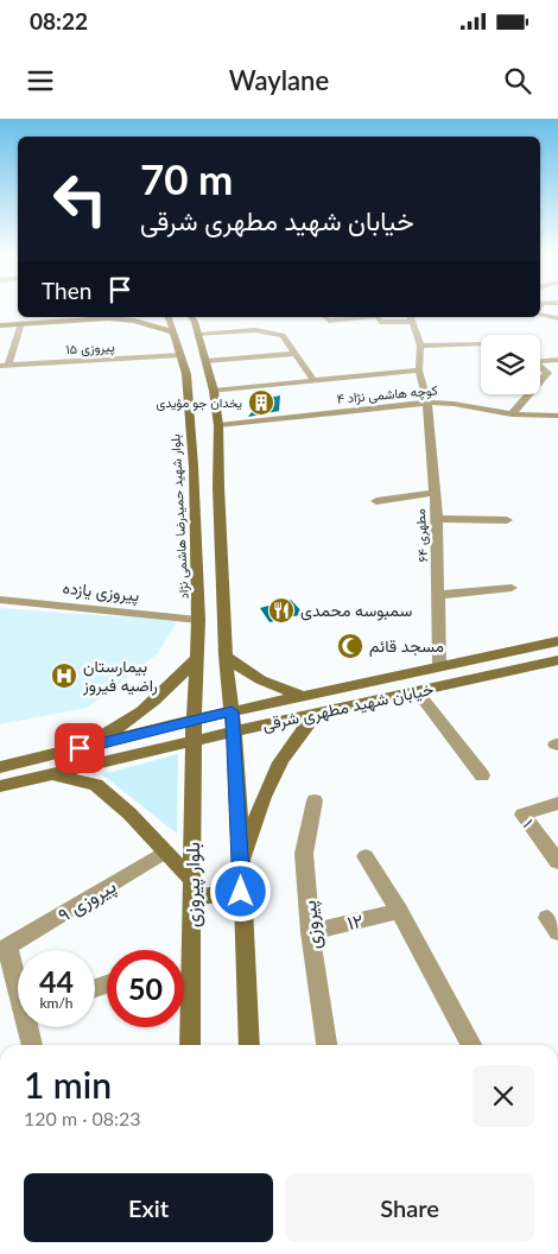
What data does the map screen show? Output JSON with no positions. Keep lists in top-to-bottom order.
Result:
{
  "streets": {
    "main road": ["بلوار شهید حمیدرضا هاشمی نژاد", "خیابان شهید مطهری شرقی", "بلوار پیروزی"],
    "street": [
      "پیروزی ۱۵",
      "کوچه هاشمی نژاد ۴",
      "مطهری ۶۴",
      "پیروزی یازده",
      "۱",
      "پیروزی ۹",
      "۱۲",
      "پیروزی"
    ]
  },
  "crossings": [
    ["پیروزی ۱۵", "بلوار شهید حمیدرضا هاشمی نژاد"],
    ["کوچه هاشمی نژاد ۴", "بلوار شهید حمیدرضا هاشمی نژاد"],
    ["کوچه هاشمی نژاد ۴", "مطهری ۶۴"],
    ["بلوار شهید حمیدرضا هاشمی نژاد", "پیروزی یازده"],
    ["بلوار شهید حمیدرضا هاشمی نژاد", "خیابان شهید مطهری شرقی"],
    ["بلوار شهید حمیدرضا هاشمی نژاد", "بلوار پیروزی"],
    ["مطهری ۶۴", "خیابان شهید مطهری شرقی"],
    ["خیابان شهید مطهری شرقی", "بلوار پیروزی"],
    ["۱۲", "پیروزی"]
  ],
  "places": {
    "building": ["یخدان جو مؤیدی"],
    "restaurant": ["سمبوسه محمدی"],
    "mosque": ["مسجد قائم"],
    "hospital": ["بیمارستان راضیه فیروز"]
  },
  "page": {
    "status": "08:22",
    "header": "Waylane",
    "turn": ["70 m", "خیابان شهید مطهری شرقی"],
    "then": "Then",
    "speed": "44 km/h",
    "limit": "50",
    "heading": ["1 min", "120 m · 08:23"],
    "buttons": ["Exit", "Share"]
  }
}
